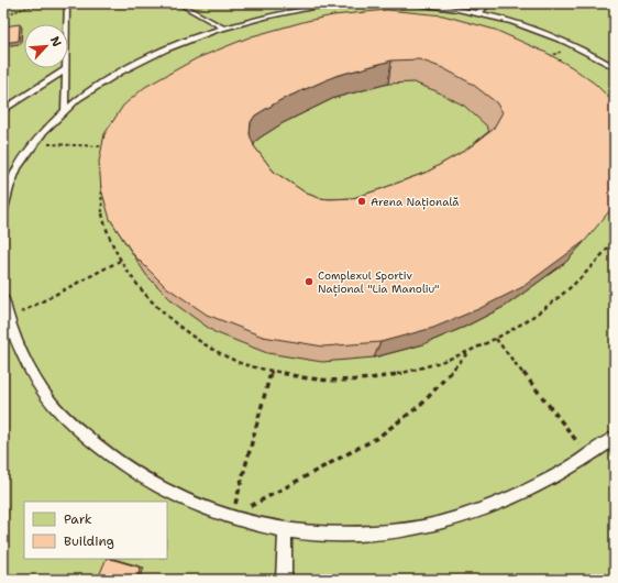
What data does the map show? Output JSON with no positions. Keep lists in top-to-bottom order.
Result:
{
  "places": ["Arena Națională", "Complexul Sportiv Național \"Lia Manoliu\""],
  "legend": ["Park", "Building"],
  "north": "top right"
}
